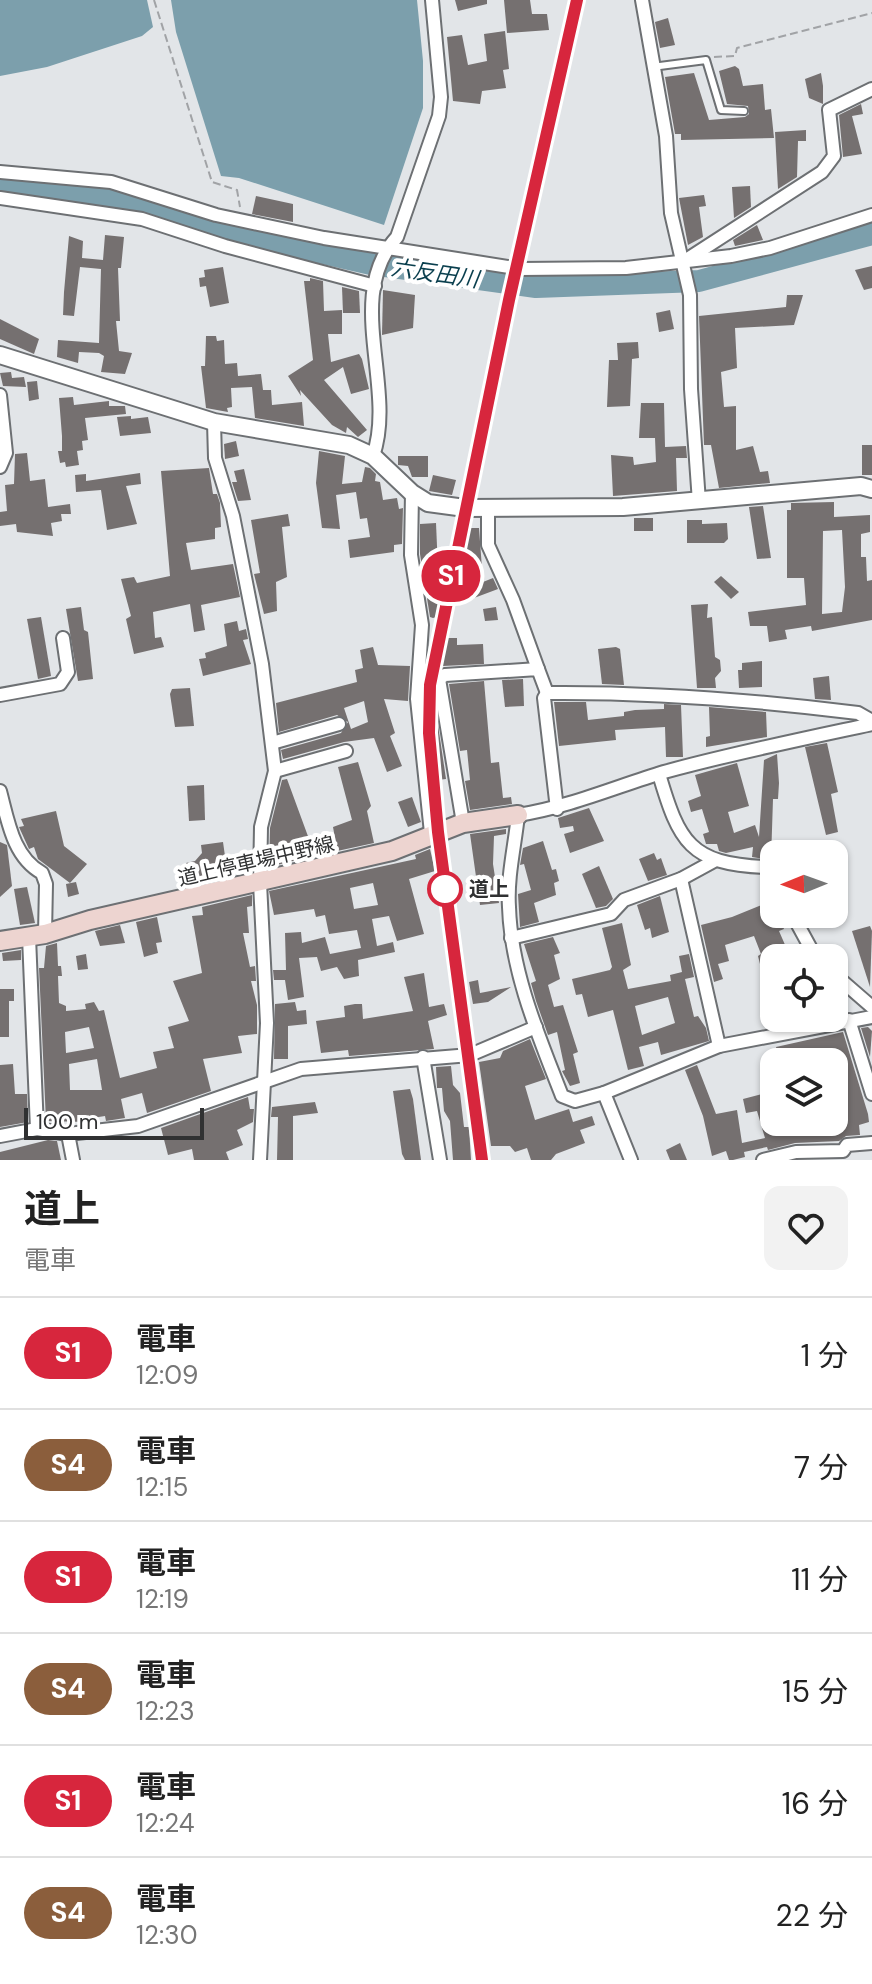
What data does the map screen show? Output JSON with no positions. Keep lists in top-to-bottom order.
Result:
{
  "streets": {
    "main road": ["道上停車場中野線"]
  },
  "water": ["六反田川"],
  "places": ["道上"],
  "scale_bar": "100 m",
  "north": "left",
  "page": {
    "on_map": "S1",
    "scale": "100 m",
    "heading": ["道上", "電車"],
    "list": [
      {
        "mark": "S1",
        "name": "電車",
        "note": "12:09",
        "value": "1 分"
      },
      {
        "mark": "S4",
        "name": "電車",
        "note": "12:15",
        "value": "7 分"
      },
      {
        "mark": "S1",
        "name": "電車",
        "note": "12:19",
        "value": "11 分"
      },
      {
        "mark": "S4",
        "name": "電車",
        "note": "12:23",
        "value": "15 分"
      },
      {
        "mark": "S1",
        "name": "電車",
        "note": "12:24",
        "value": "16 分"
      },
      {
        "mark": "S4",
        "name": "電車",
        "note": "12:30",
        "value": "22 分"
      }
    ]
  }
}
